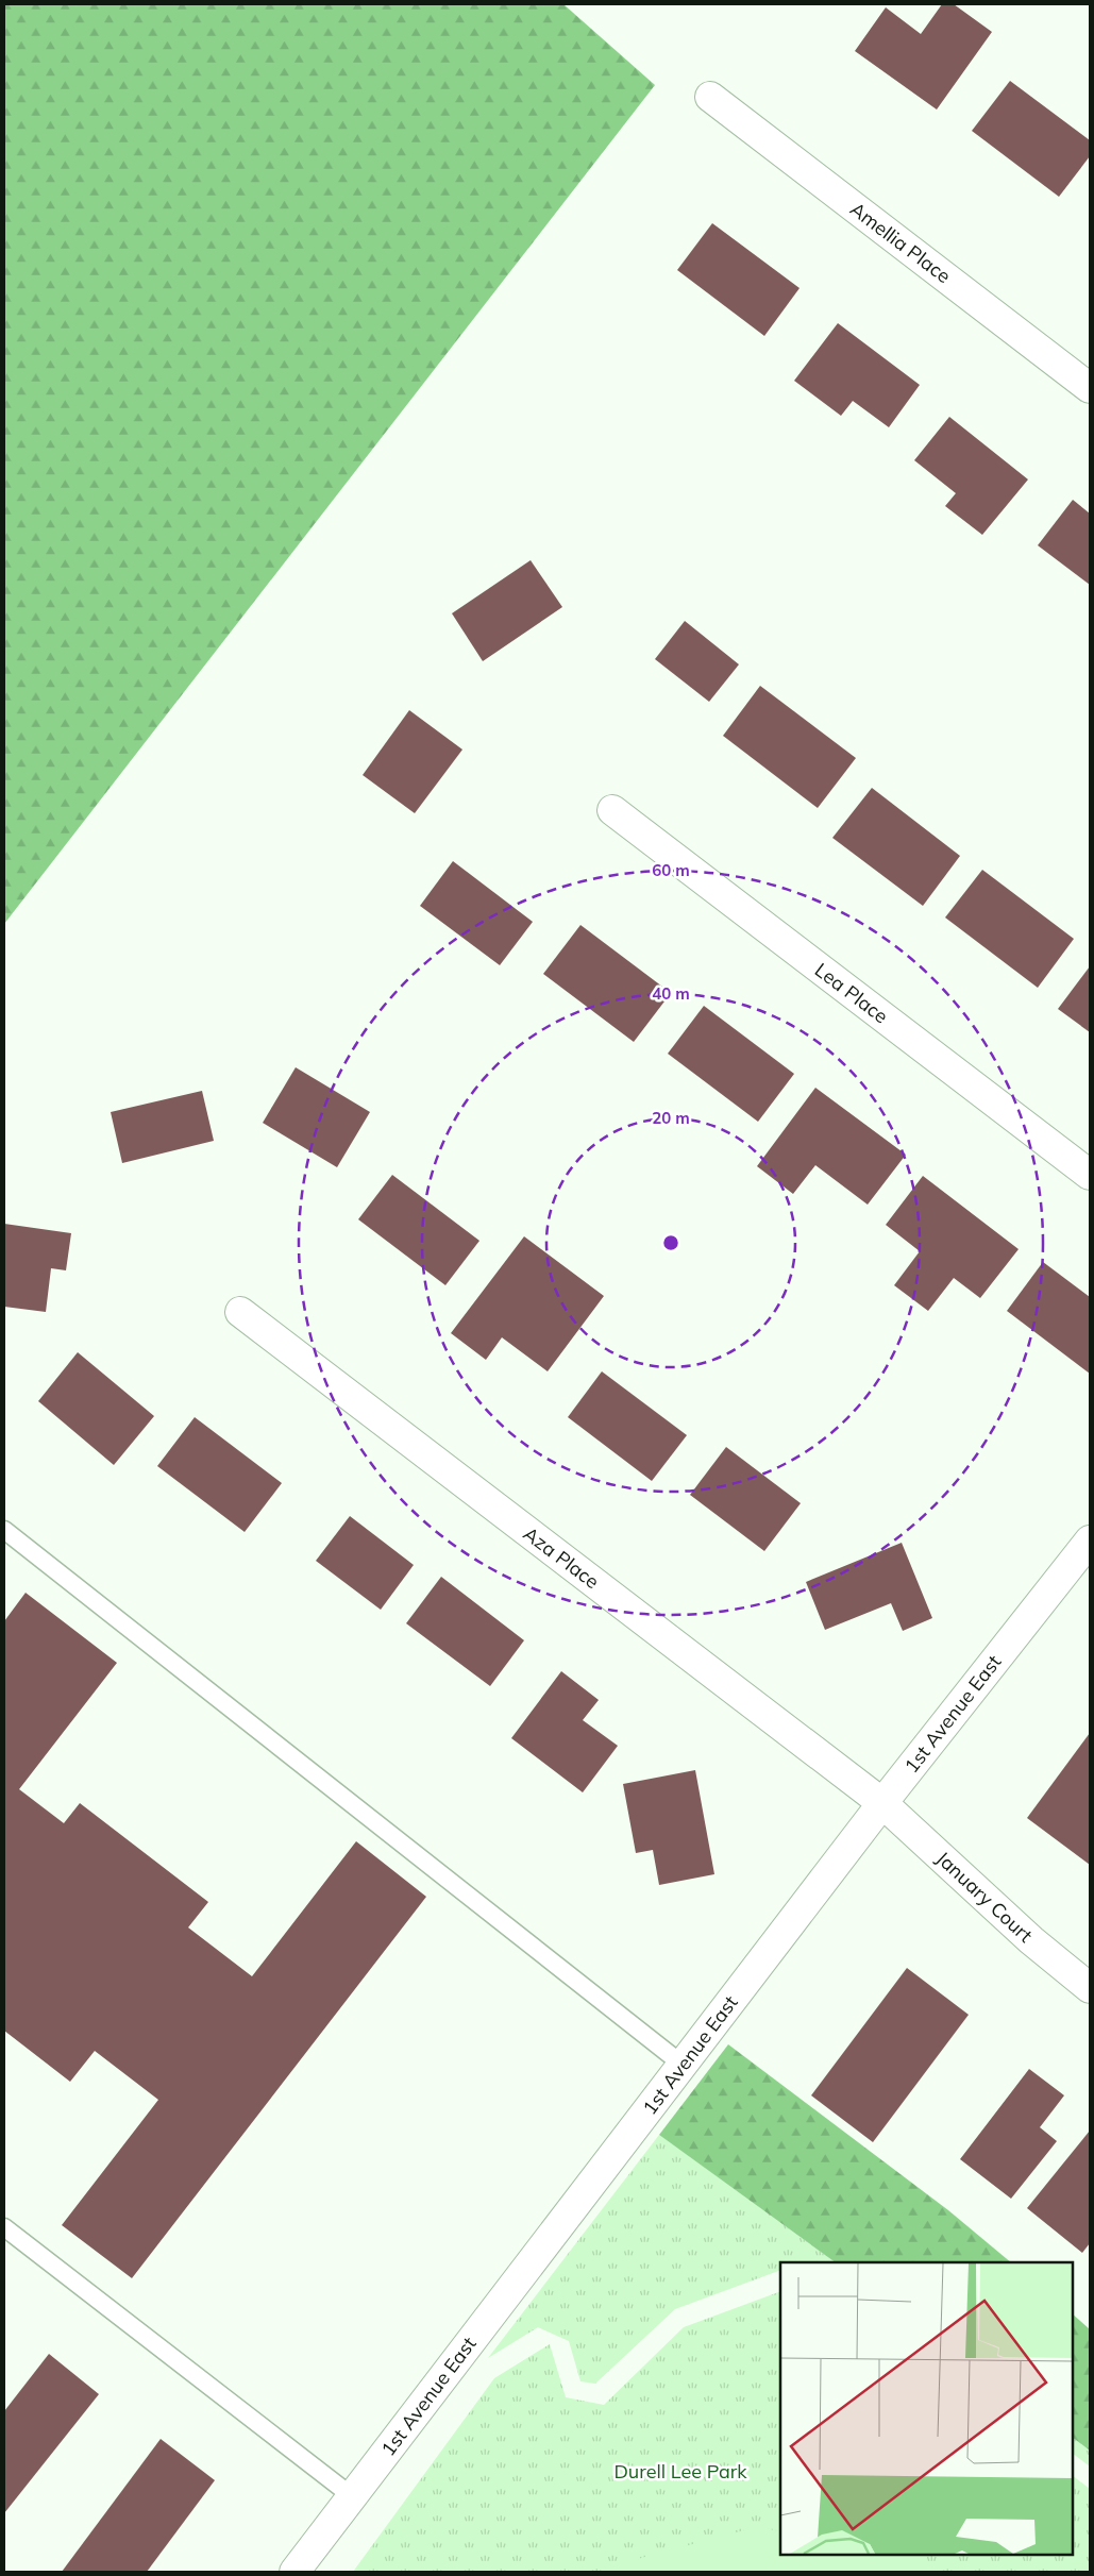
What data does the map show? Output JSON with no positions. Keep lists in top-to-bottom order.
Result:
{
  "streets": {
    "street": [
      "Amellia Place",
      "Lea Place",
      "Aza Place",
      "1st Avenue East",
      "January Court"
    ]
  },
  "crossings": [
    ["Aza Place", "1st Avenue East"],
    ["Aza Place", "January Court"],
    ["1st Avenue East", "January Court"]
  ],
  "parks": ["Durell Lee Park"],
  "rings": ["60 m", "40 m", "20 m"]
}
